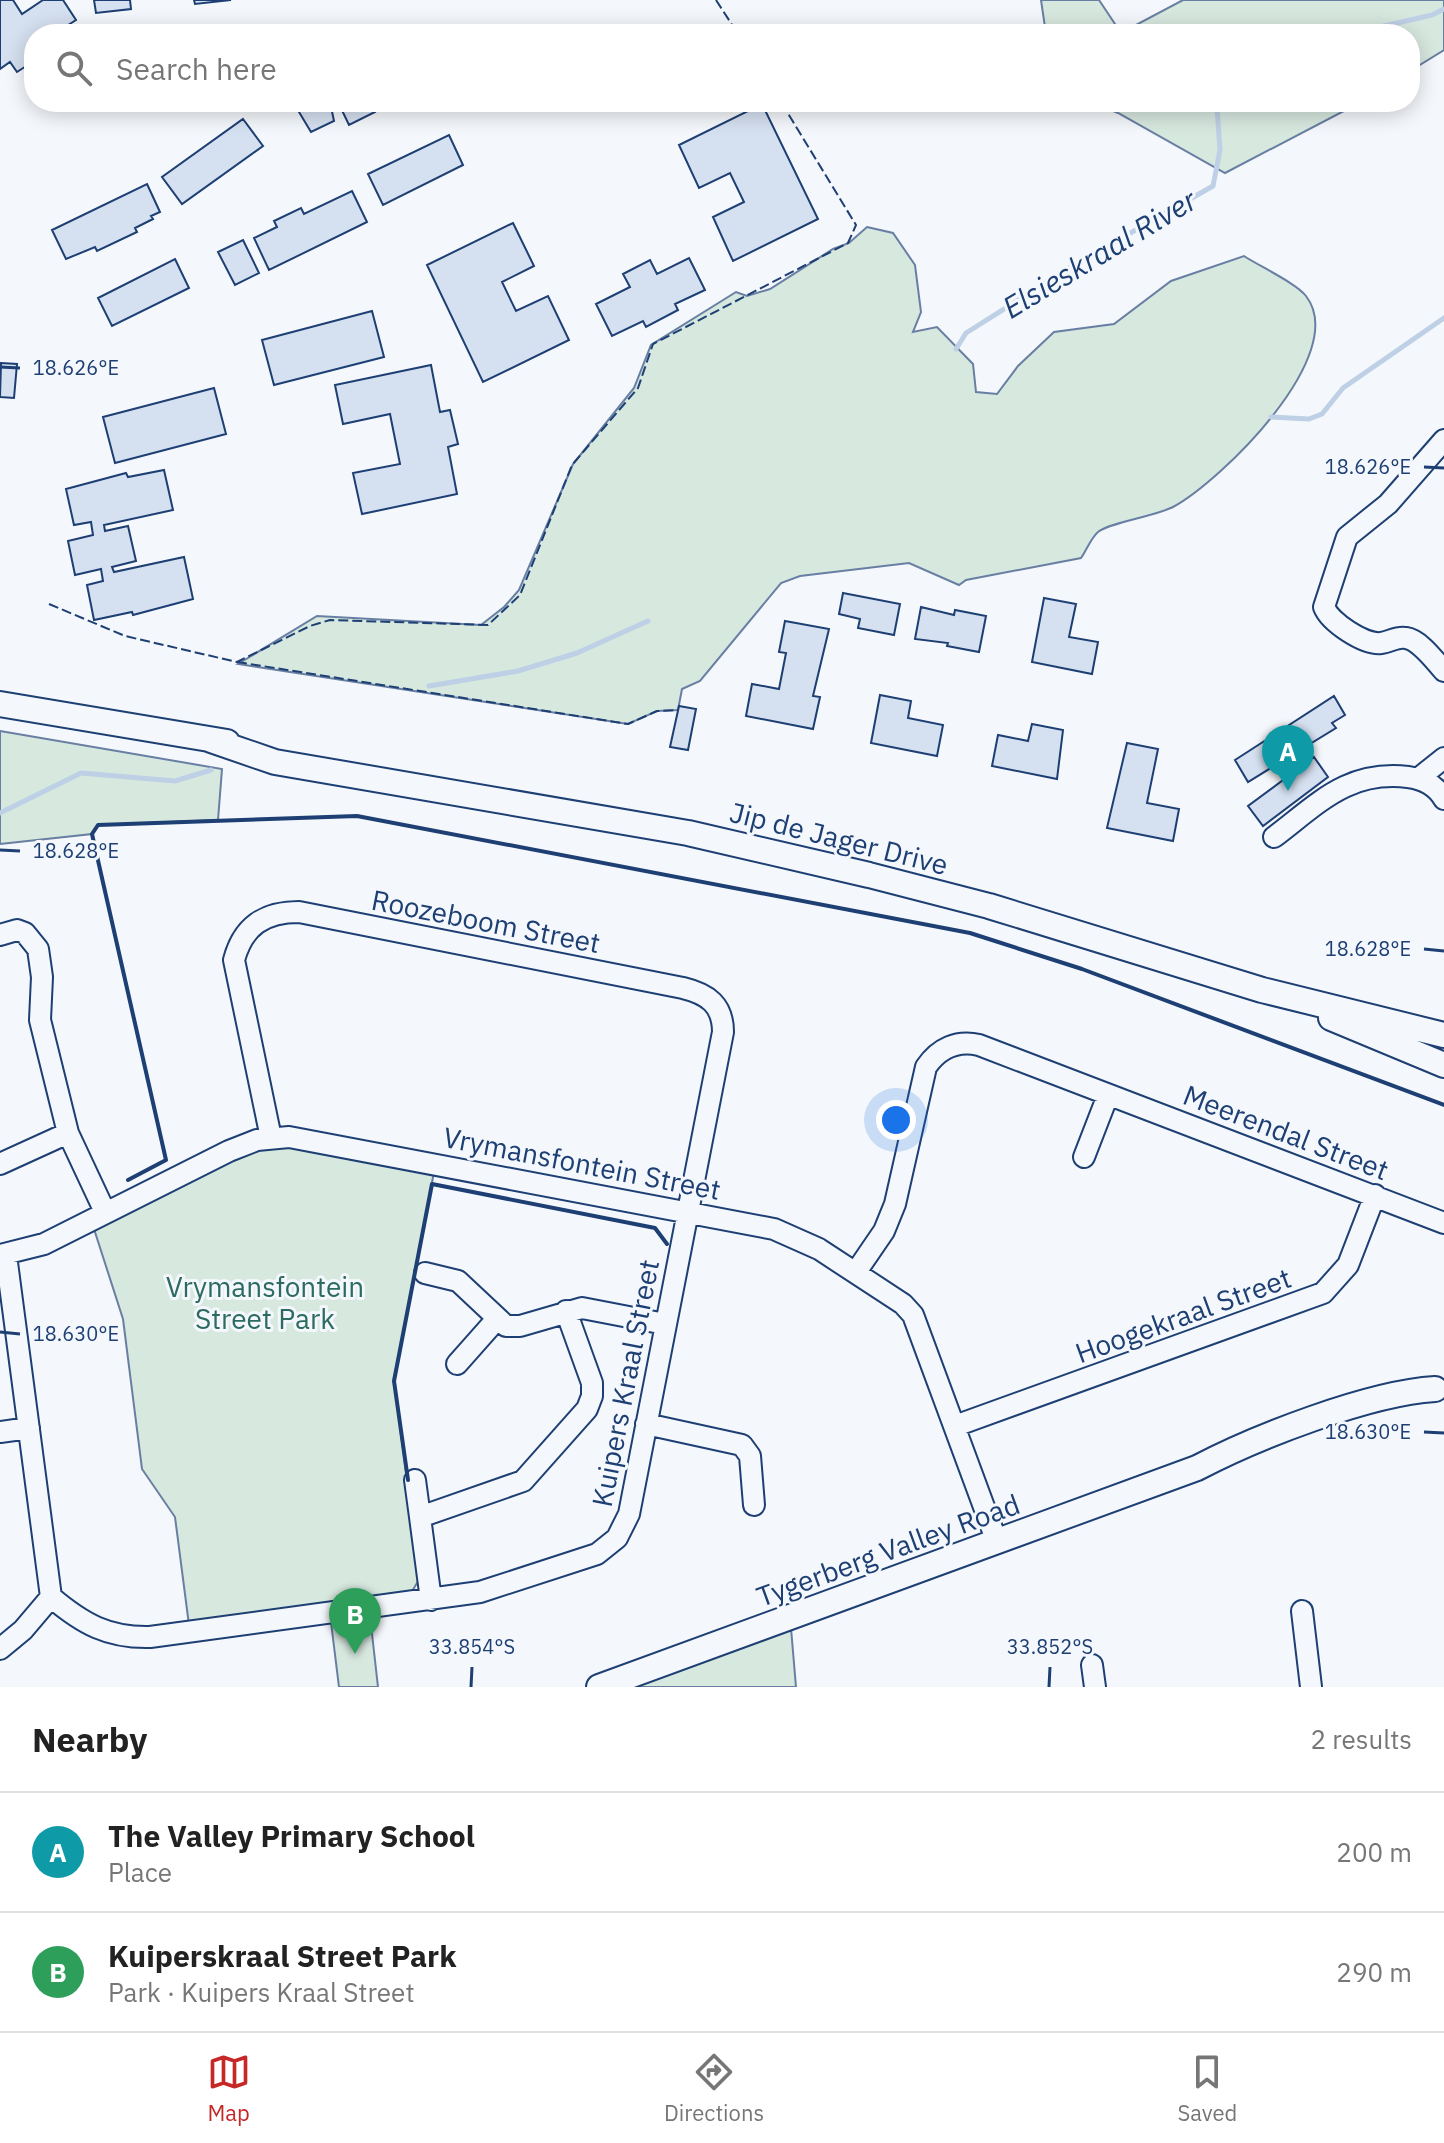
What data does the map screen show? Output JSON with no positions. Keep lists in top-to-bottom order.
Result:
{
  "streets": {
    "main road": ["Jip de Jager Drive", "Tygerberg Valley Road"],
    "street": [
      "Roozeboom Street",
      "Meerendal Street",
      "Vrymansfontein Street",
      "Hoogekraal Street",
      "Kuipers Kraal Street"
    ]
  },
  "crossings": [
    ["Roozeboom Street", "Vrymansfontein Street"],
    ["Roozeboom Street", "Kuipers Kraal Street"],
    ["Meerendal Street", "Vrymansfontein Street"],
    ["Meerendal Street", "Hoogekraal Street"],
    ["Vrymansfontein Street", "Hoogekraal Street"],
    ["Vrymansfontein Street", "Kuipers Kraal Street"],
    ["Vrymansfontein Street", "Tygerberg Valley Road"]
  ],
  "water": ["Elsieskraal River"],
  "parks": ["Vrymansfontein Street Park"],
  "page": {
    "search": "Search here",
    "pins": ["A", "B"],
    "heading": ["Nearby", "2 results"],
    "list": [
      {
        "mark": "A",
        "name": "The Valley Primary School",
        "note": "Place",
        "value": "200 m"
      },
      {
        "mark": "B",
        "name": "Kuiperskraal Street Park",
        "note": "Park · Kuipers Kraal Street",
        "value": "290 m"
      }
    ],
    "nav": ["Map", "Directions", "Saved"]
  },
  "coordinates": [
    "18.626°E",
    "18.628°E",
    "18.630°E",
    "33.854°S",
    "33.852°S"
  ]
}
